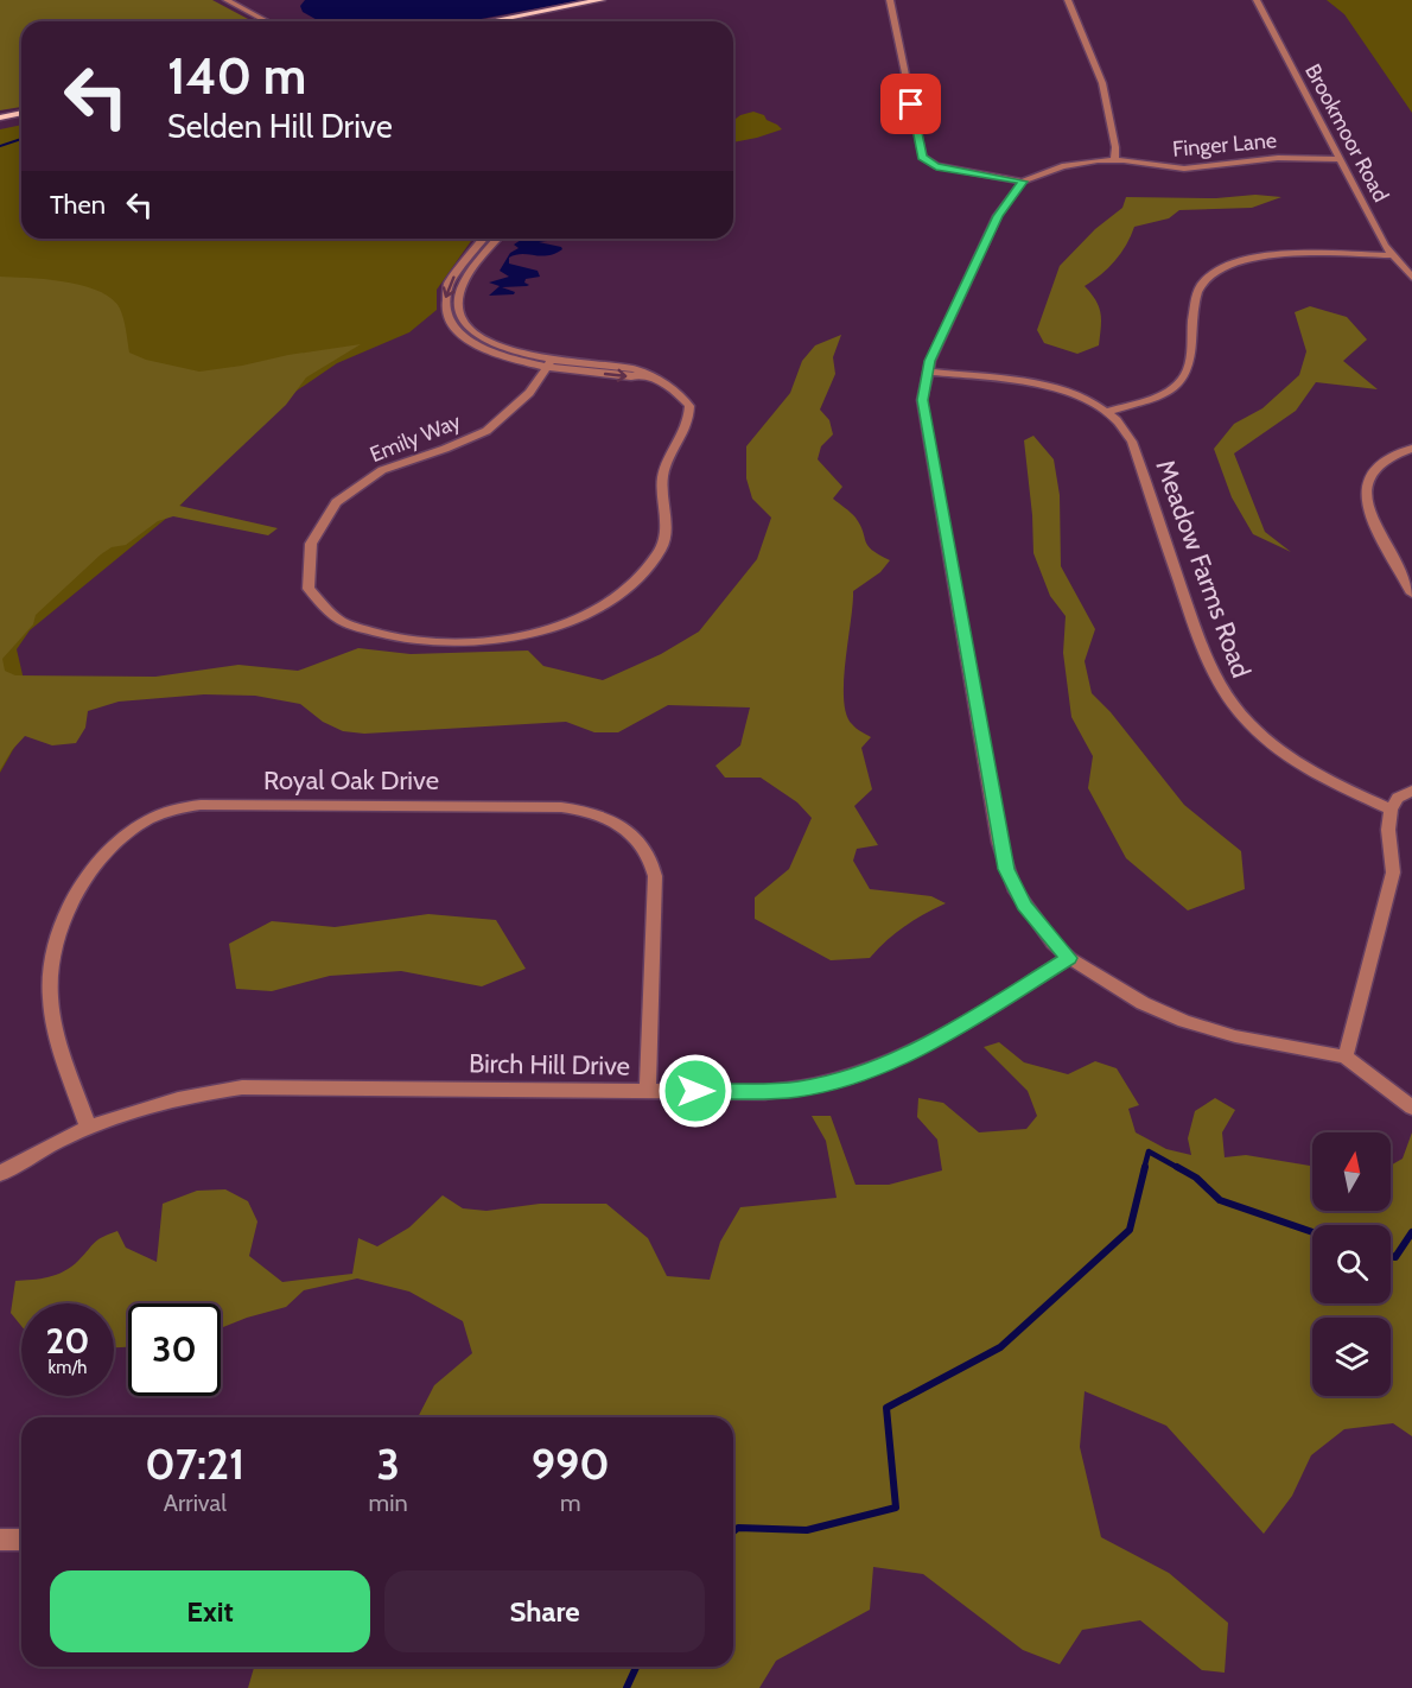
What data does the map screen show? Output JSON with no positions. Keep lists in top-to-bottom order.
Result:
{
  "streets": {
    "street": [
      "Brookmoor Road",
      "Finger Lane",
      "Emily Way",
      "Meadow Farms Road",
      "Royal Oak Drive",
      "Birch Hill Drive"
    ]
  },
  "crossings": [
    ["Brookmoor Road", "Finger Lane"],
    ["Royal Oak Drive", "Birch Hill Drive"]
  ],
  "north": "top",
  "page": {
    "turn": ["140 m", "Selden Hill Drive"],
    "then": "Then",
    "speed": "20 km/h",
    "limit": "30",
    "eta": [
      "07:21",
      "Arrival",
      "3",
      "min",
      "990",
      "m"
    ],
    "buttons": ["Exit", "Share"]
  }
}
